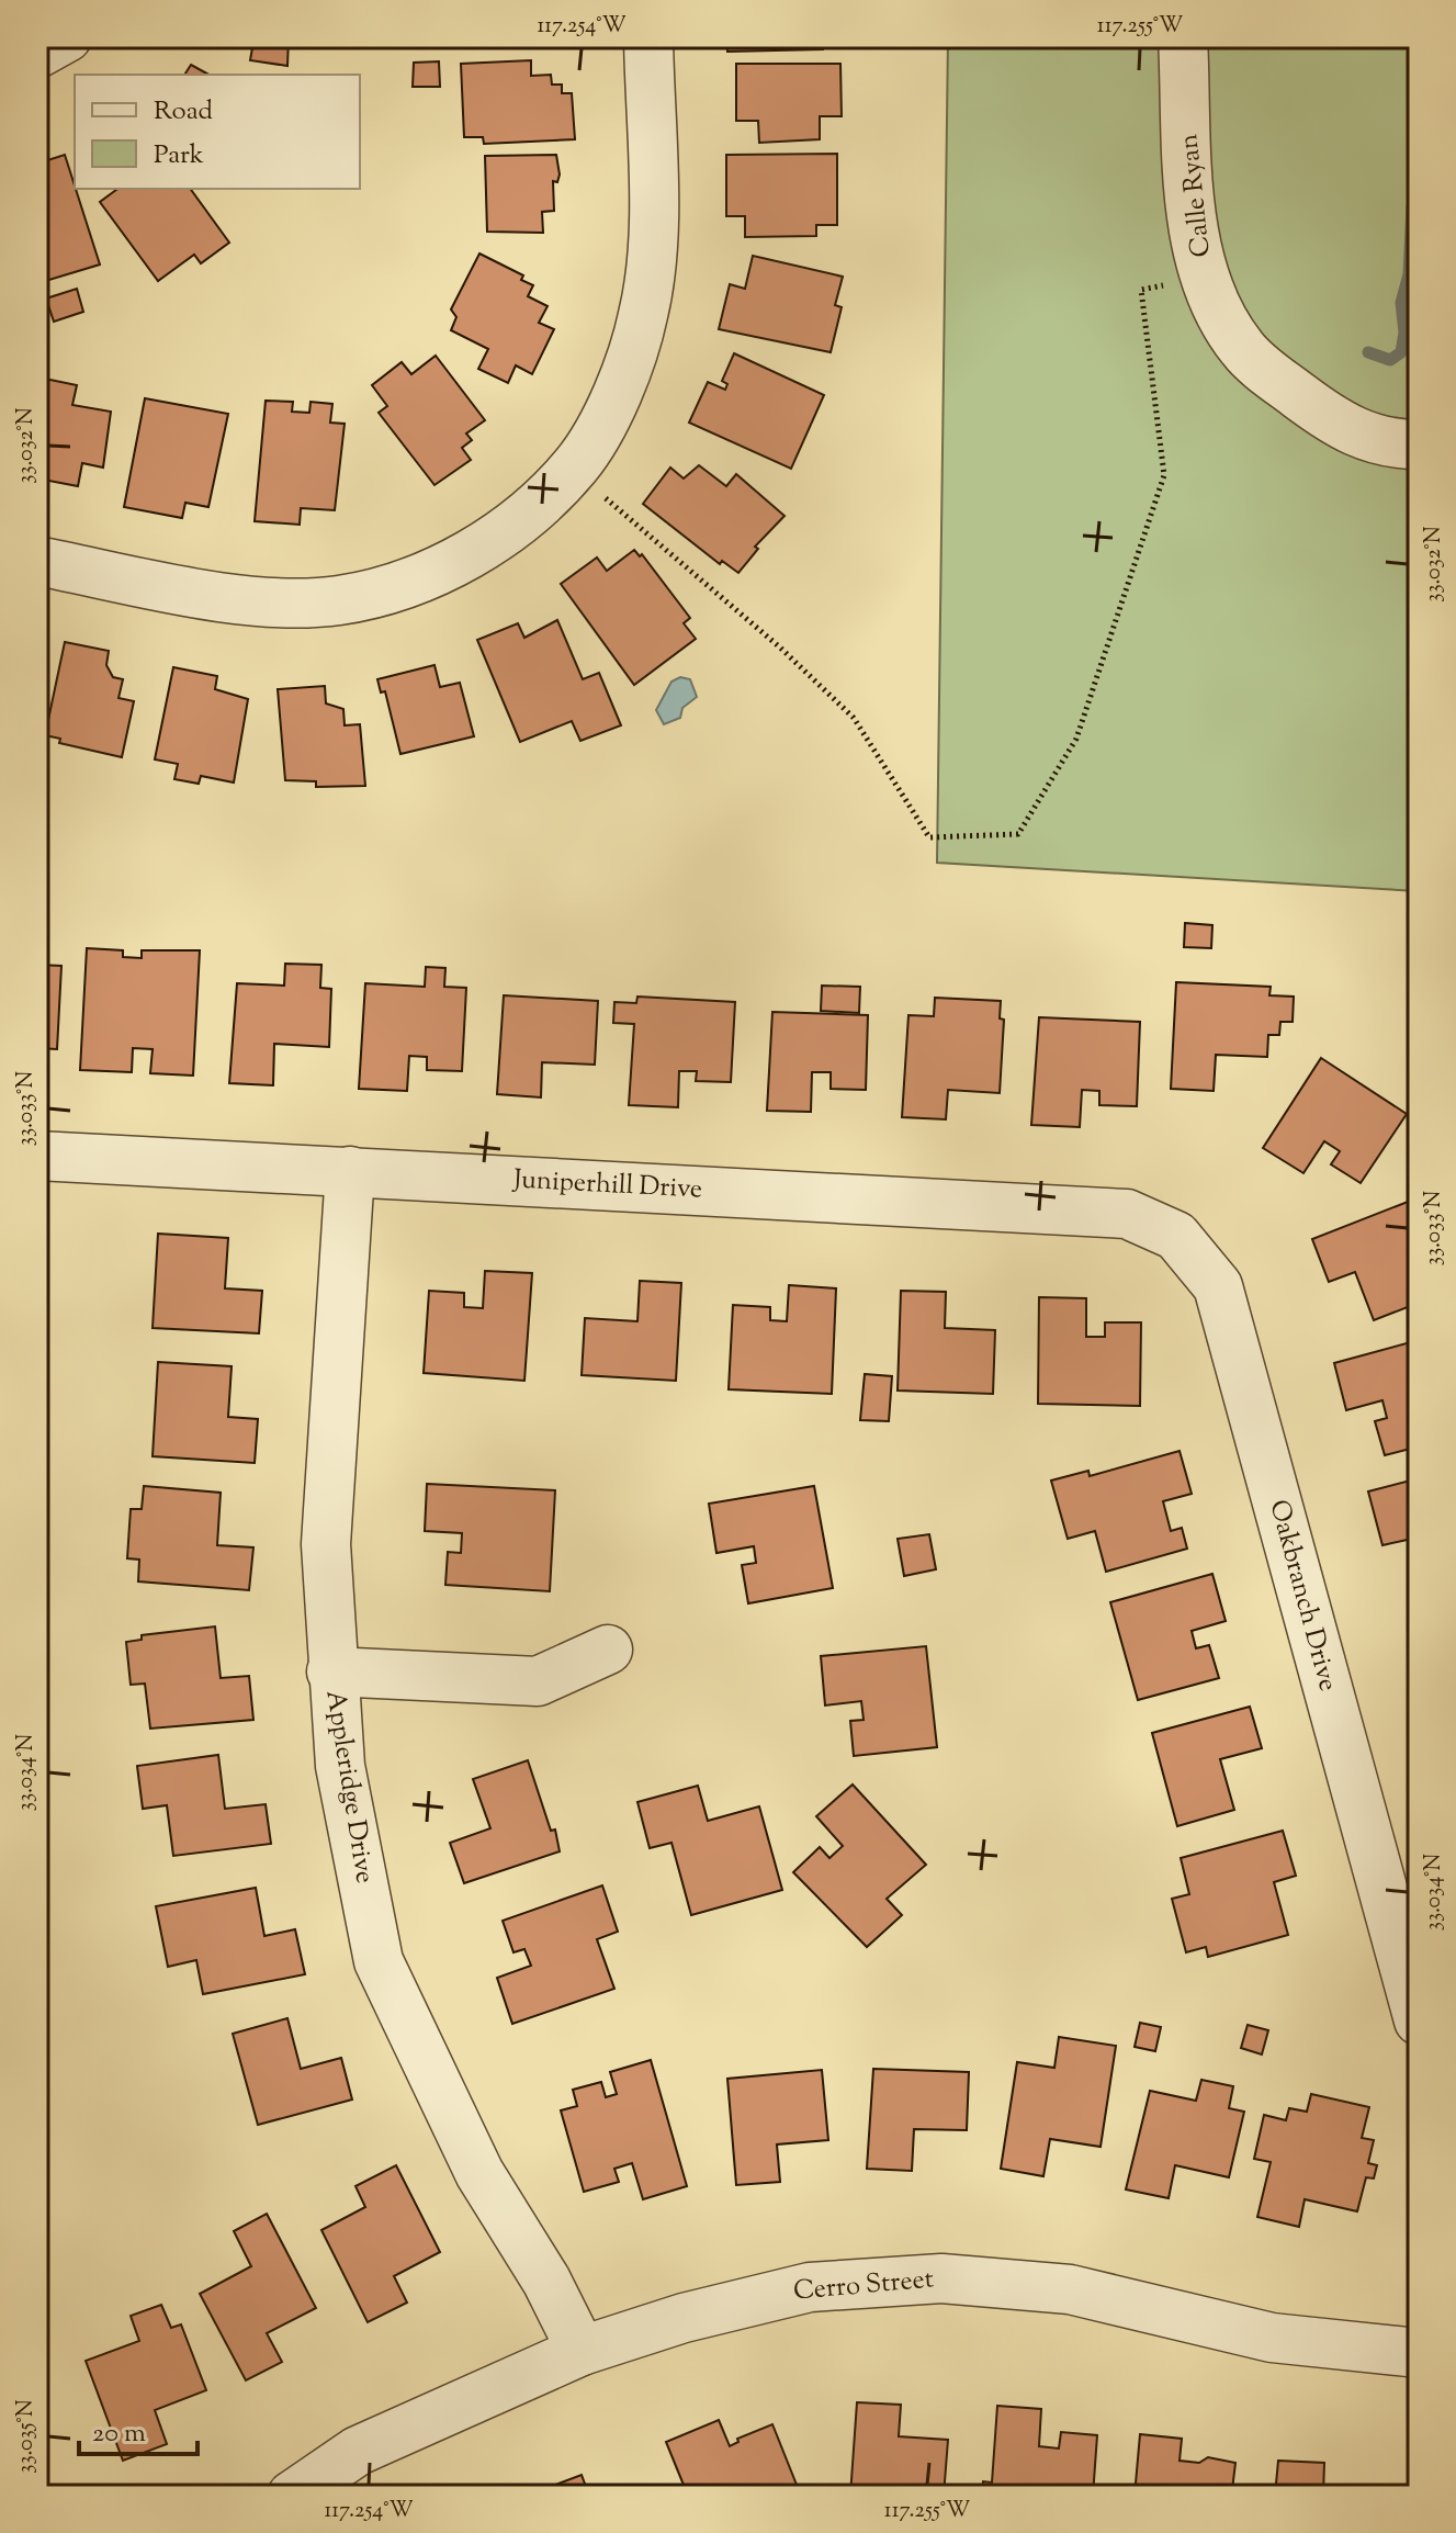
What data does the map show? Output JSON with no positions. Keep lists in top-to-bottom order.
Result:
{
  "streets": {
    "street": [
      "Calle Ryan",
      "Juniperhill Drive",
      "Oakbranch Drive",
      "Appleridge Drive",
      "Cerro Street"
    ]
  },
  "crossings": [
    ["Juniperhill Drive", "Oakbranch Drive"],
    ["Juniperhill Drive", "Appleridge Drive"],
    ["Appleridge Drive", "Cerro Street"]
  ],
  "legend": ["Road", "Park"],
  "scale_bar": "20 m",
  "coordinates": [
    "117.254°W",
    "117.255°W",
    "33.032°N",
    "33.033°N",
    "33.034°N",
    "33.035°N"
  ]
}
